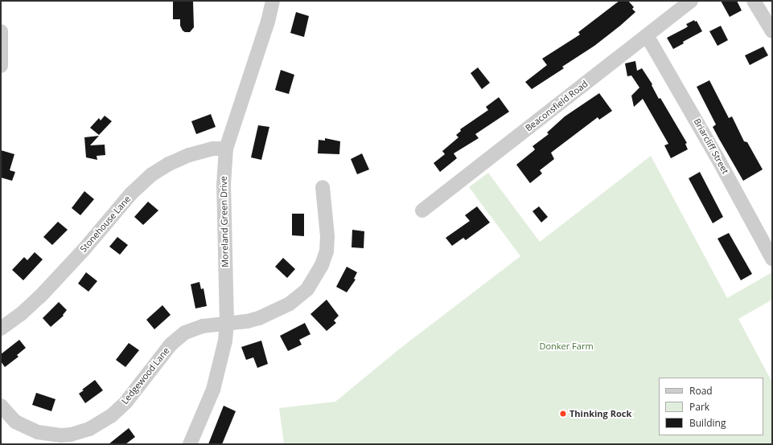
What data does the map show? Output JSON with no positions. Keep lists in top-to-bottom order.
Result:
{
  "streets": {
    "street": [
      "Beaconsfield Road",
      "Briarcliff Street",
      "Moreland Green Drive",
      "Stonehouse Lane",
      "Ledgewood Lane"
    ]
  },
  "crossings": [
    ["Beaconsfield Road", "Briarcliff Street"],
    ["Moreland Green Drive", "Stonehouse Lane"],
    ["Moreland Green Drive", "Ledgewood Lane"]
  ],
  "parks": ["Donker Farm"],
  "places": ["Thinking Rock"],
  "legend": ["Road", "Park", "Building"]
}
